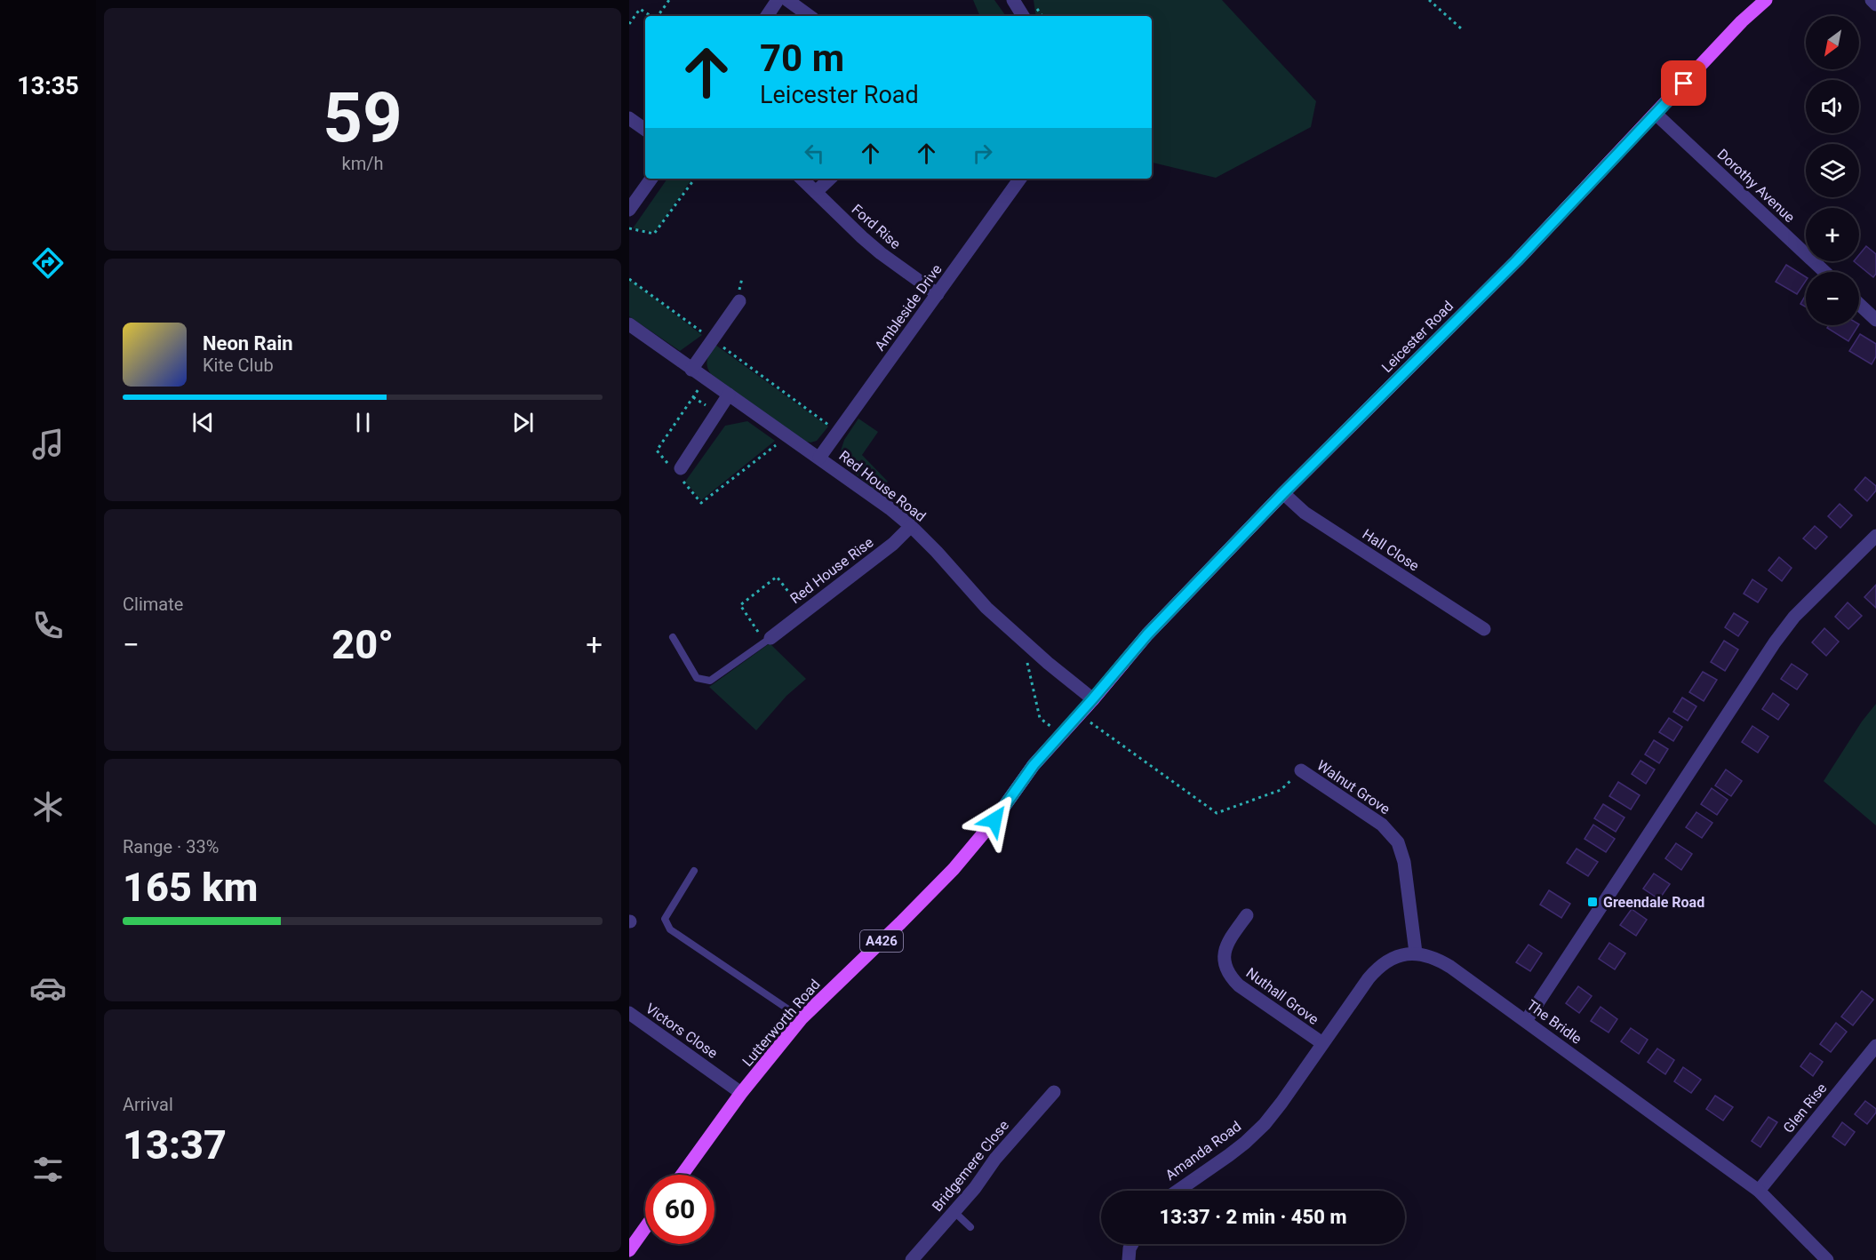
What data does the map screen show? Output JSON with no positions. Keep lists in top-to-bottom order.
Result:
{
  "streets": {
    "main road": ["Leicester Road", "A426", "Lutterworth Road"],
    "street": [
      "Dorothy Avenue",
      "Ford Rise",
      "Ambleside Drive",
      "Red House Road",
      "Hall Close",
      "Red House Rise",
      "Walnut Grove",
      "Nuthall Grove",
      "The Bridle",
      "Victors Close",
      "Glen Rise",
      "Amanda Road",
      "Bridgemere Close"
    ]
  },
  "crossings": [
    ["Dorothy Avenue", "Leicester Road"],
    ["Ford Rise", "Ambleside Drive"],
    ["Ambleside Drive", "Red House Road"],
    ["Leicester Road", "Red House Road"],
    ["Leicester Road", "Hall Close"],
    ["Leicester Road", "Lutterworth Road"],
    ["Red House Road", "Red House Rise"],
    ["Red House Road", "Lutterworth Road"],
    ["Walnut Grove", "The Bridle"],
    ["Nuthall Grove", "Amanda Road"],
    ["The Bridle", "Glen Rise"],
    ["Lutterworth Road", "Victors Close"]
  ],
  "places": {
    "transit": ["Greendale Road"]
  },
  "north": "bottom left",
  "page": {
    "tabs": "13:35",
    "tile": [
      ["59", "km/h"],
      "Climate",
      ["Range · 33%", "165 km"],
      ["Arrival", "13:37"]
    ],
    "map_buttons": ["+", "−"],
    "turn": ["70 m", "Leicester Road"],
    "song": ["Neon Rain", "Kite Club"],
    "heat": ["−", "20°", "+"],
    "limit": "60",
    "trip": "13:37 · 2 min · 450 m"
  }
}
